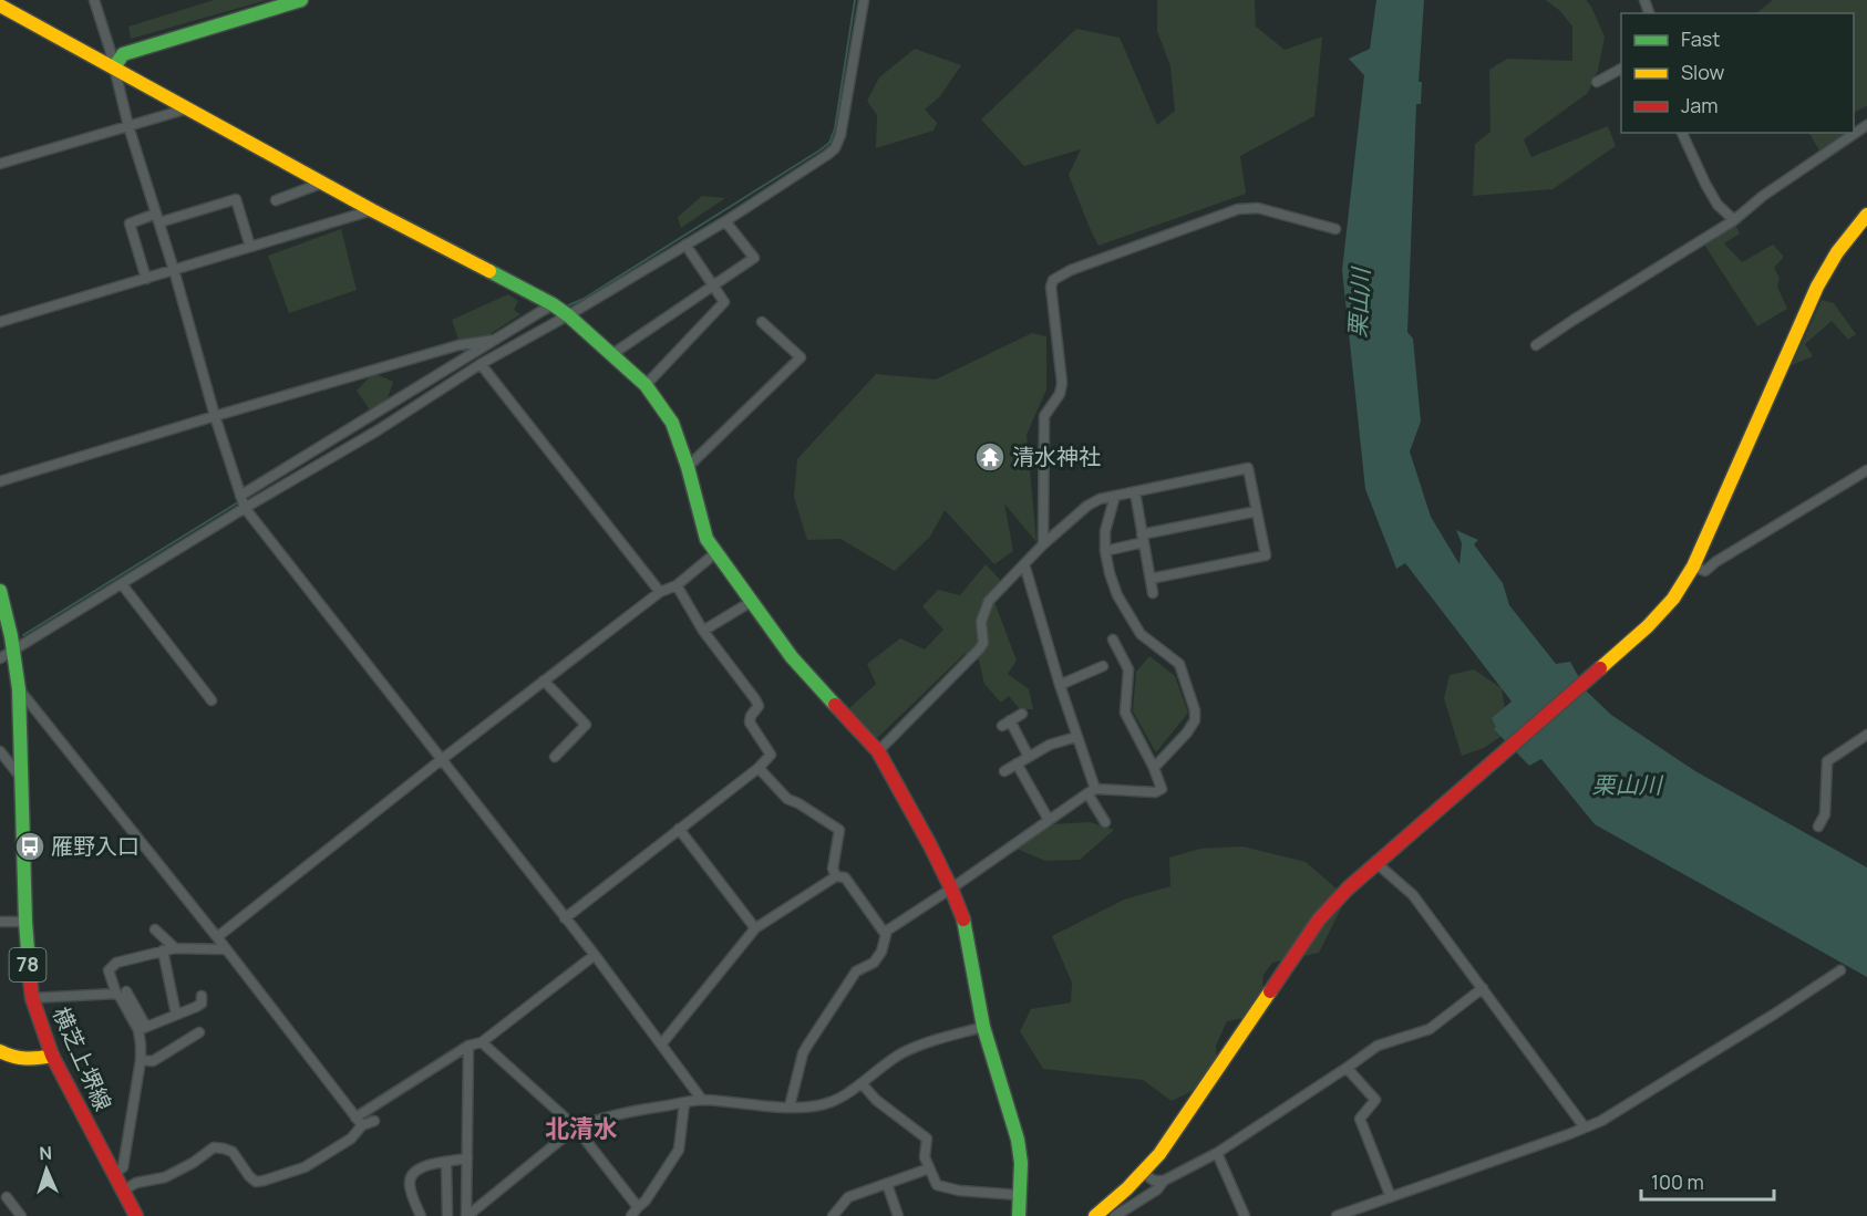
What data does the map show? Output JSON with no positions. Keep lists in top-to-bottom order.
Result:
{
  "streets": {
    "street": ["78", "横芝上堺線"]
  },
  "districts": ["北清水"],
  "water": ["栗山川"],
  "places": {
    "temple": ["清水神社"],
    "bus stop": ["雁野入口"]
  },
  "legend": ["Fast", "Slow", "Jam"],
  "scale_bar": "100 m",
  "north": "top"
}
